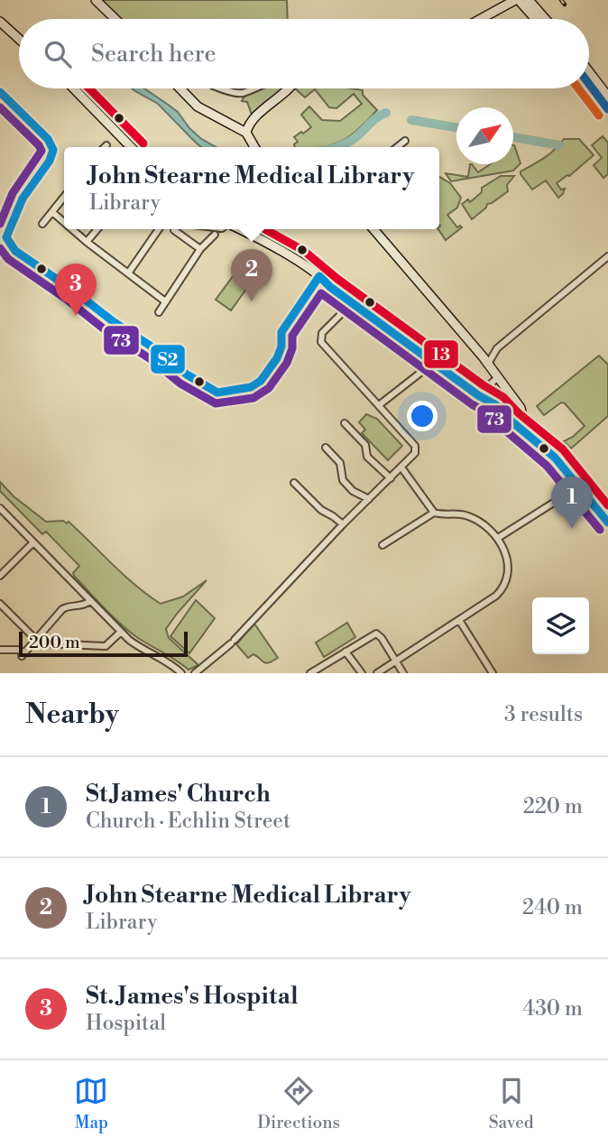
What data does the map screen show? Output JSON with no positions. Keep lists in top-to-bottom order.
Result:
{
  "lines": ["transit line 13", "transit line S2", "transit line 73"],
  "scale_bar": "200 m",
  "north": "top right",
  "page": {
    "search": "Search here",
    "popup": ["John Stearne Medical Library", "Library"],
    "pins": ["2", "3", "1"],
    "scale": "200 m",
    "heading": ["Nearby", "3 results"],
    "list": [
      {
        "mark": "1",
        "name": "St James' Church",
        "note": "Church · Echlin Street",
        "value": "220 m"
      },
      {
        "mark": "2",
        "name": "John Stearne Medical Library",
        "note": "Library",
        "value": "240 m"
      },
      {
        "mark": "3",
        "name": "St. James's Hospital",
        "note": "Hospital",
        "value": "430 m"
      }
    ],
    "nav": ["Map", "Directions", "Saved"]
  }
}
